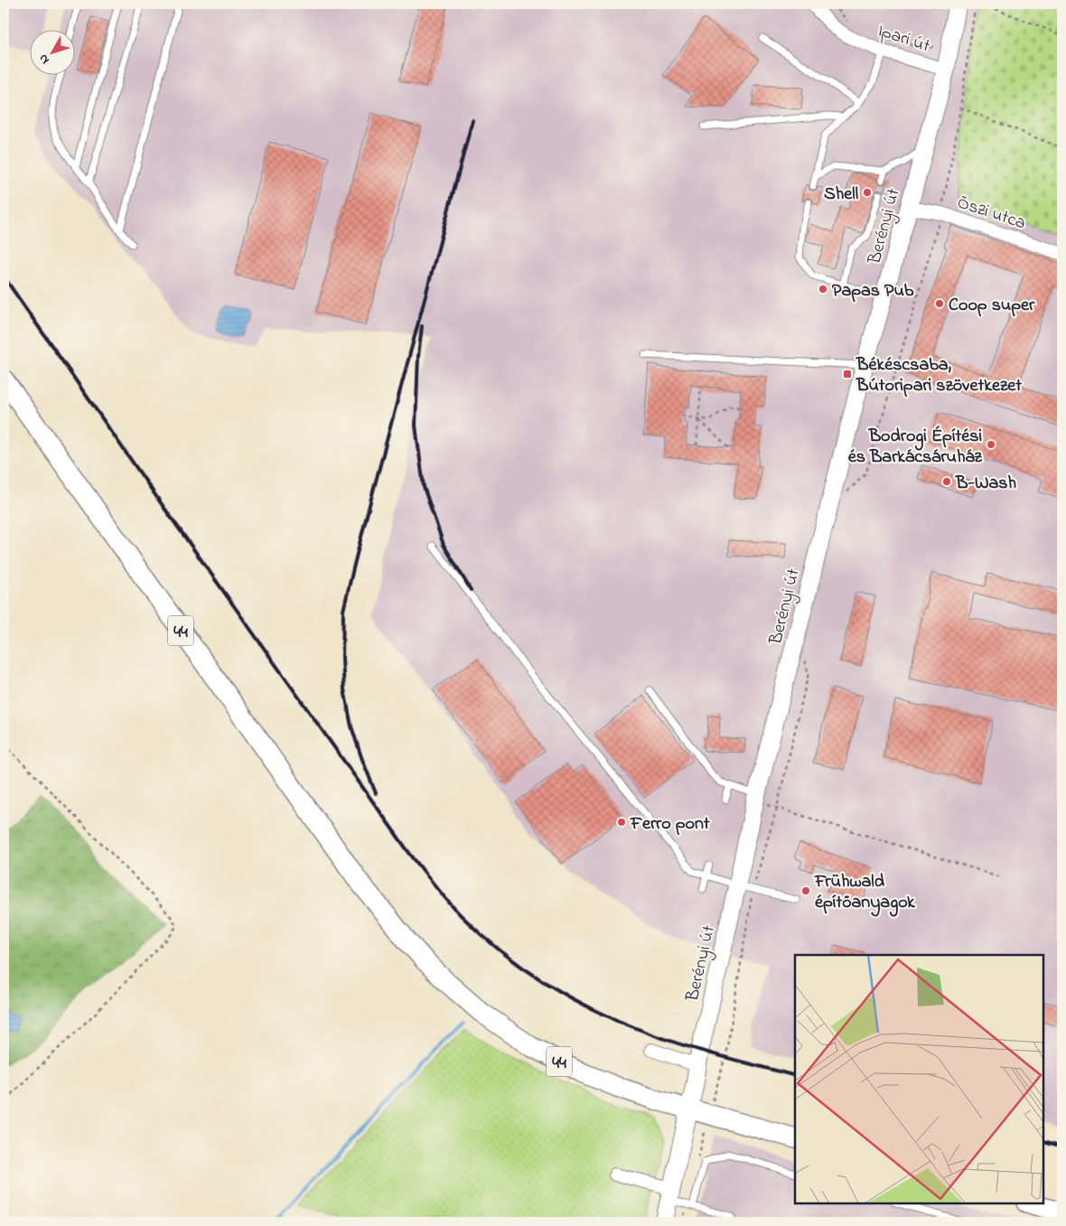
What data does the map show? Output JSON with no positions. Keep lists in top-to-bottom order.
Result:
{
  "streets": {
    "main road": ["44"],
    "street": ["Ipari út", "Őszi utca", "Berényi út"]
  },
  "crossings": [
    ["Ipari út", "Berényi út"],
    ["Őszi utca", "Berényi út"],
    ["Berényi út", "44"]
  ],
  "places": {
    "other": [
      "Shell",
      "Papas Pub",
      "Coop super",
      "Bodrogi Építési és Barkácsáruház",
      "B-Wash",
      "Ferro pont",
      "Frühwald építőanyagok"
    ],
    "transit": ["Békéscsaba, Bútoripari szövetkezet"]
  },
  "north": "bottom left"
}
